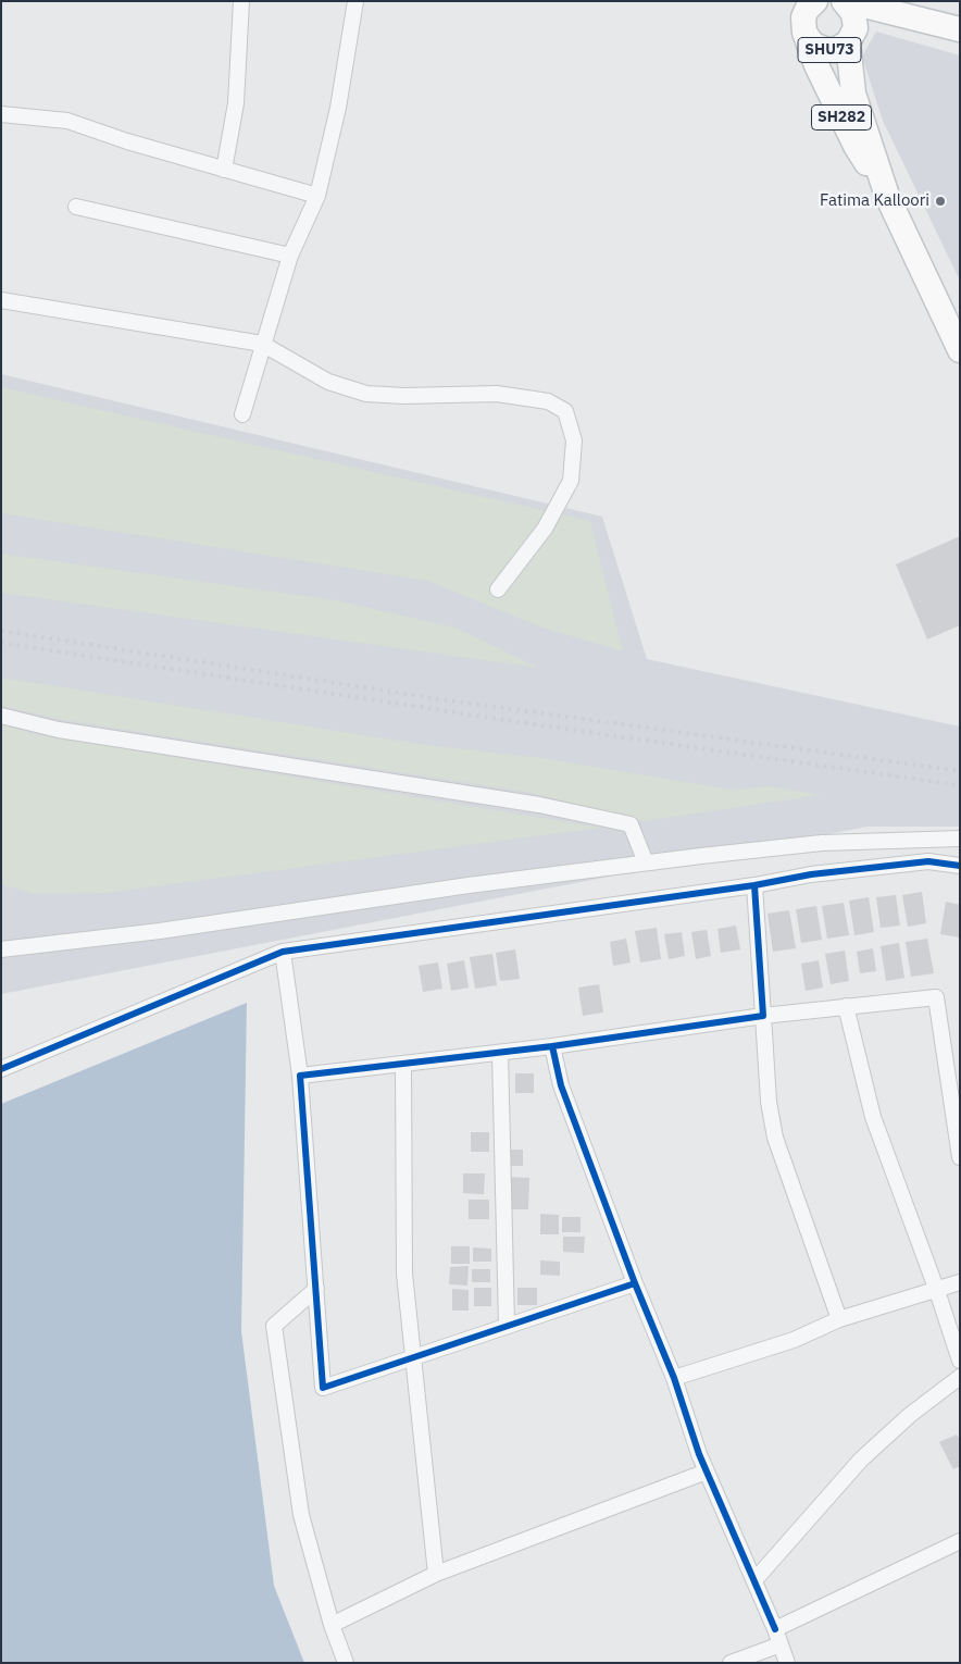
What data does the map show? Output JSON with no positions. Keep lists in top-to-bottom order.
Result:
{
  "streets": {
    "main road": ["SHU73", "SH282"]
  },
  "crossings": [
    ["SHU73", "SH282"]
  ],
  "places": ["Fatima Kalloori"]
}
